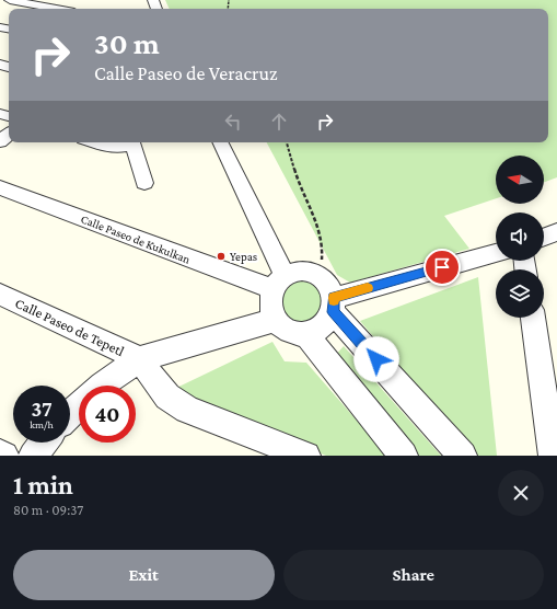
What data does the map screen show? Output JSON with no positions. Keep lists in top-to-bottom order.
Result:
{
  "streets": {
    "street": ["Calle Paseo de Kukulkan", "Calle Paseo de Tepetl"]
  },
  "places": ["Yepas"],
  "north": "left",
  "page": {
    "turn": ["30 m", "Calle Paseo de Veracruz"],
    "speed": "37 km/h",
    "limit": "40",
    "heading": ["1 min", "80 m · 09:37"],
    "buttons": ["Exit", "Share"]
  }
}
